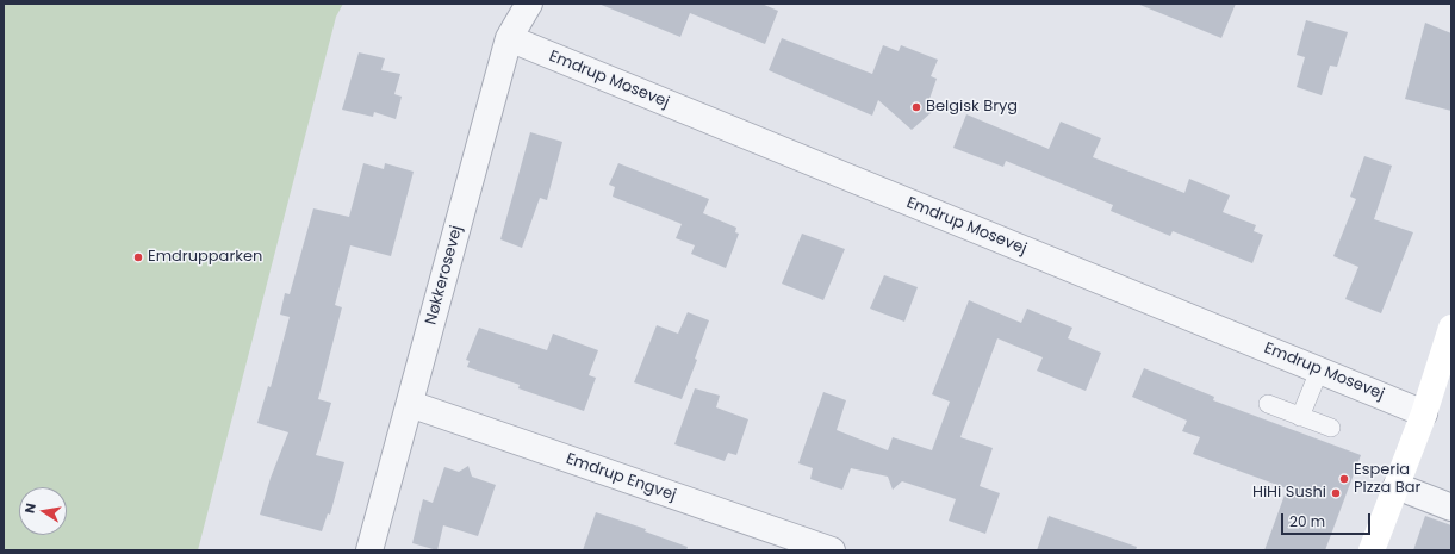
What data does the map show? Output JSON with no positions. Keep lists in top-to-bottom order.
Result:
{
  "streets": {
    "street": ["Emdrup Mosevej", "Nøkkerosevej", "Emdrup Engvej"]
  },
  "crossings": [
    ["Emdrup Mosevej", "Nøkkerosevej"],
    ["Nøkkerosevej", "Emdrup Engvej"]
  ],
  "places": [
    "Belgisk Bryg",
    "Emdrupparken",
    "Esperia Pizza Bar",
    "HiHi Sushi"
  ],
  "scale_bar": "20 m",
  "north": "left"
}
